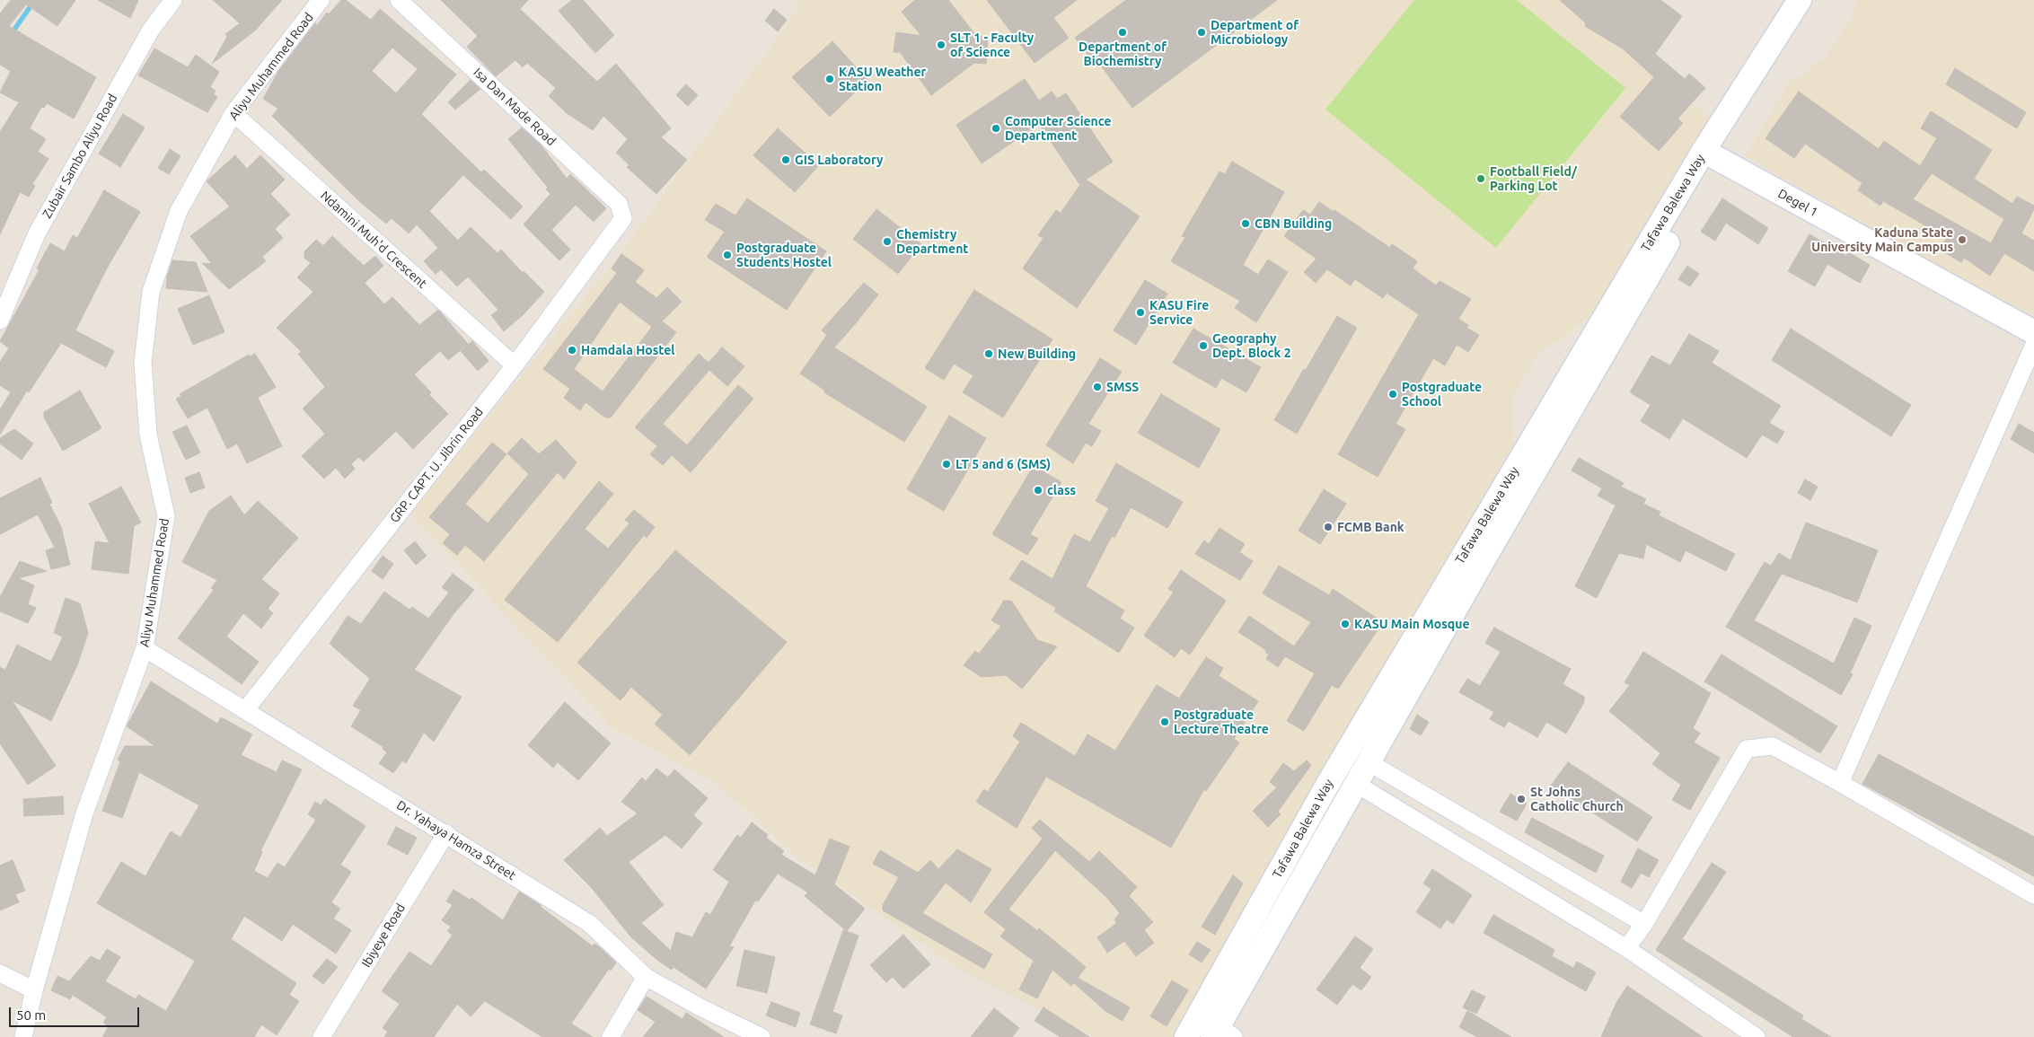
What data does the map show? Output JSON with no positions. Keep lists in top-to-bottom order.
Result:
{
  "streets": {
    "main road": ["Tafawa Balewa Way", "Degel 1"],
    "street": [
      "Aliyu Muhammed Road",
      "Isa Dan Made Road",
      "Zubair Sambo Aliyu Road",
      "Ndamini Muh'd Crescent",
      "GRP. CAPT. U. Jibrin Road",
      "Dr. Yahaya Hamza Street",
      "Ibiyeye Road"
    ]
  },
  "crossings": [
    ["Aliyu Muhammed Road", "Ndamini Muh'd Crescent"],
    ["Aliyu Muhammed Road", "Dr. Yahaya Hamza Street"],
    ["Isa Dan Made Road", "GRP. CAPT. U. Jibrin Road"],
    ["Tafawa Balewa Way", "Degel 1"],
    ["Ndamini Muh'd Crescent", "GRP. CAPT. U. Jibrin Road"],
    ["GRP. CAPT. U. Jibrin Road", "Dr. Yahaya Hamza Street"],
    ["Dr. Yahaya Hamza Street", "Ibiyeye Road"]
  ],
  "places": [
    "Department of Biochemistry",
    "Department of Microbiology",
    "SLT 1 - Faculty of Science",
    "KASU Weather Station",
    "Computer Science Department",
    "GIS Laboratory",
    "Football Field/ Parking Lot",
    "CBN Building",
    "Kaduna State University Main Campus",
    "Chemistry Department",
    "Postgraduate Students Hostel",
    "KASU Fire Service",
    "Geography Dept. Block 2",
    "Hamdala Hostel",
    "New Building",
    "SMSS",
    "Postgraduate School",
    "LT 5 and 6 (SMS)",
    "class",
    "FCMB Bank",
    "KASU Main Mosque",
    "Postgraduate Lecture Theatre",
    "St Johns Catholic Church"
  ],
  "scale_bar": "50 m"
}
